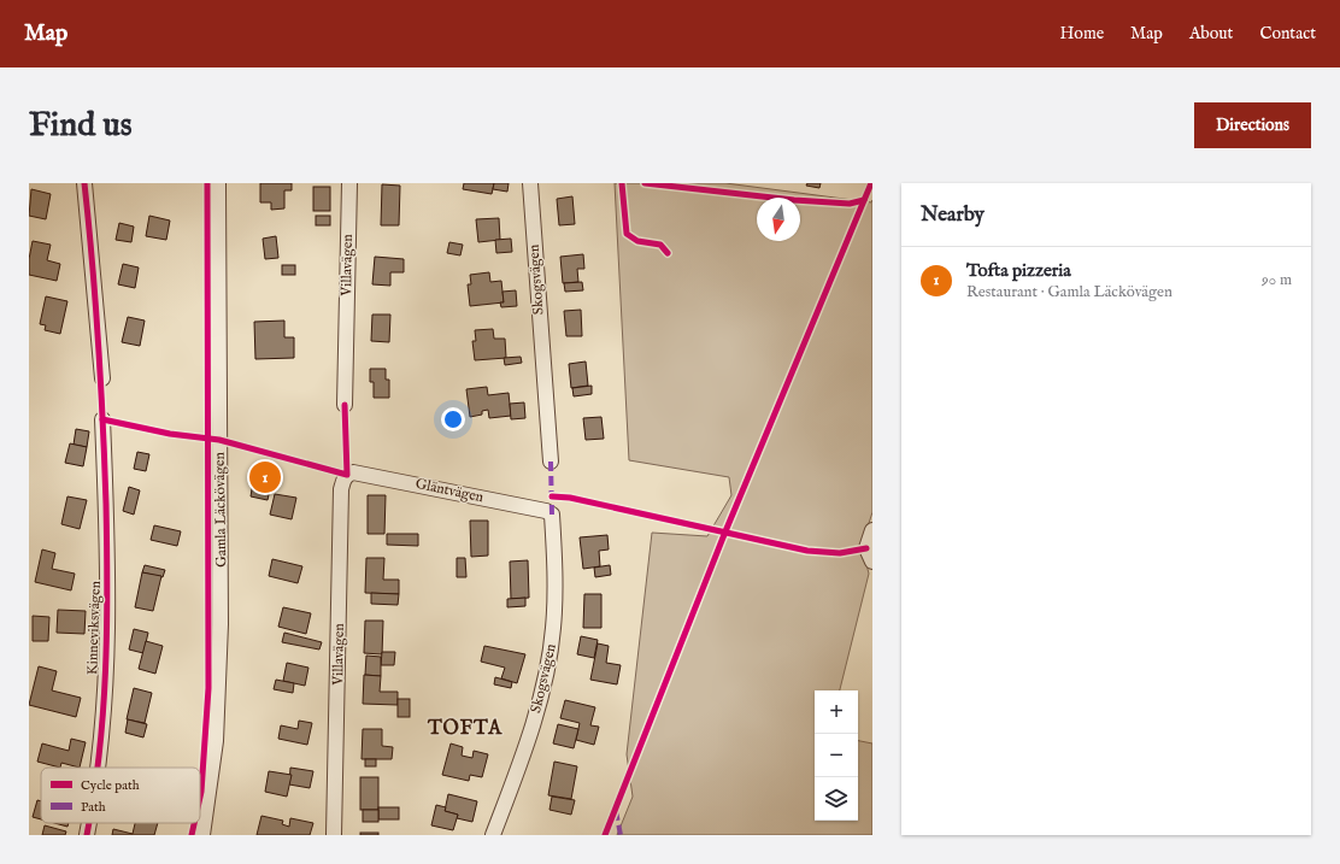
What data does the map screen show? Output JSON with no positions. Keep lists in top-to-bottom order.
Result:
{
  "streets": {
    "street": [
      "Villavägen",
      "Skogsvägen",
      "Gläntvägen",
      "Gamla Läckövägen",
      "Kinneviksvägen"
    ]
  },
  "crossings": [
    ["Villavägen", "Gläntvägen"],
    ["Skogsvägen", "Gläntvägen"]
  ],
  "districts": ["TOFTA"],
  "legend": ["Cycle path", "Path"],
  "north": "bottom",
  "page": {
    "header": "Map",
    "nav": [
      "Home",
      "Map",
      "About",
      "Contact"
    ],
    "buttons": "Directions",
    "title": "Find us",
    "heading": "Nearby",
    "list": [
      {
        "mark": "1",
        "name": "Tofta pizzeria",
        "note": "Restaurant · Gamla Läckövägen",
        "value": "90 m"
      }
    ],
    "pins": "1",
    "map_buttons": ["+", "−"]
  }
}
